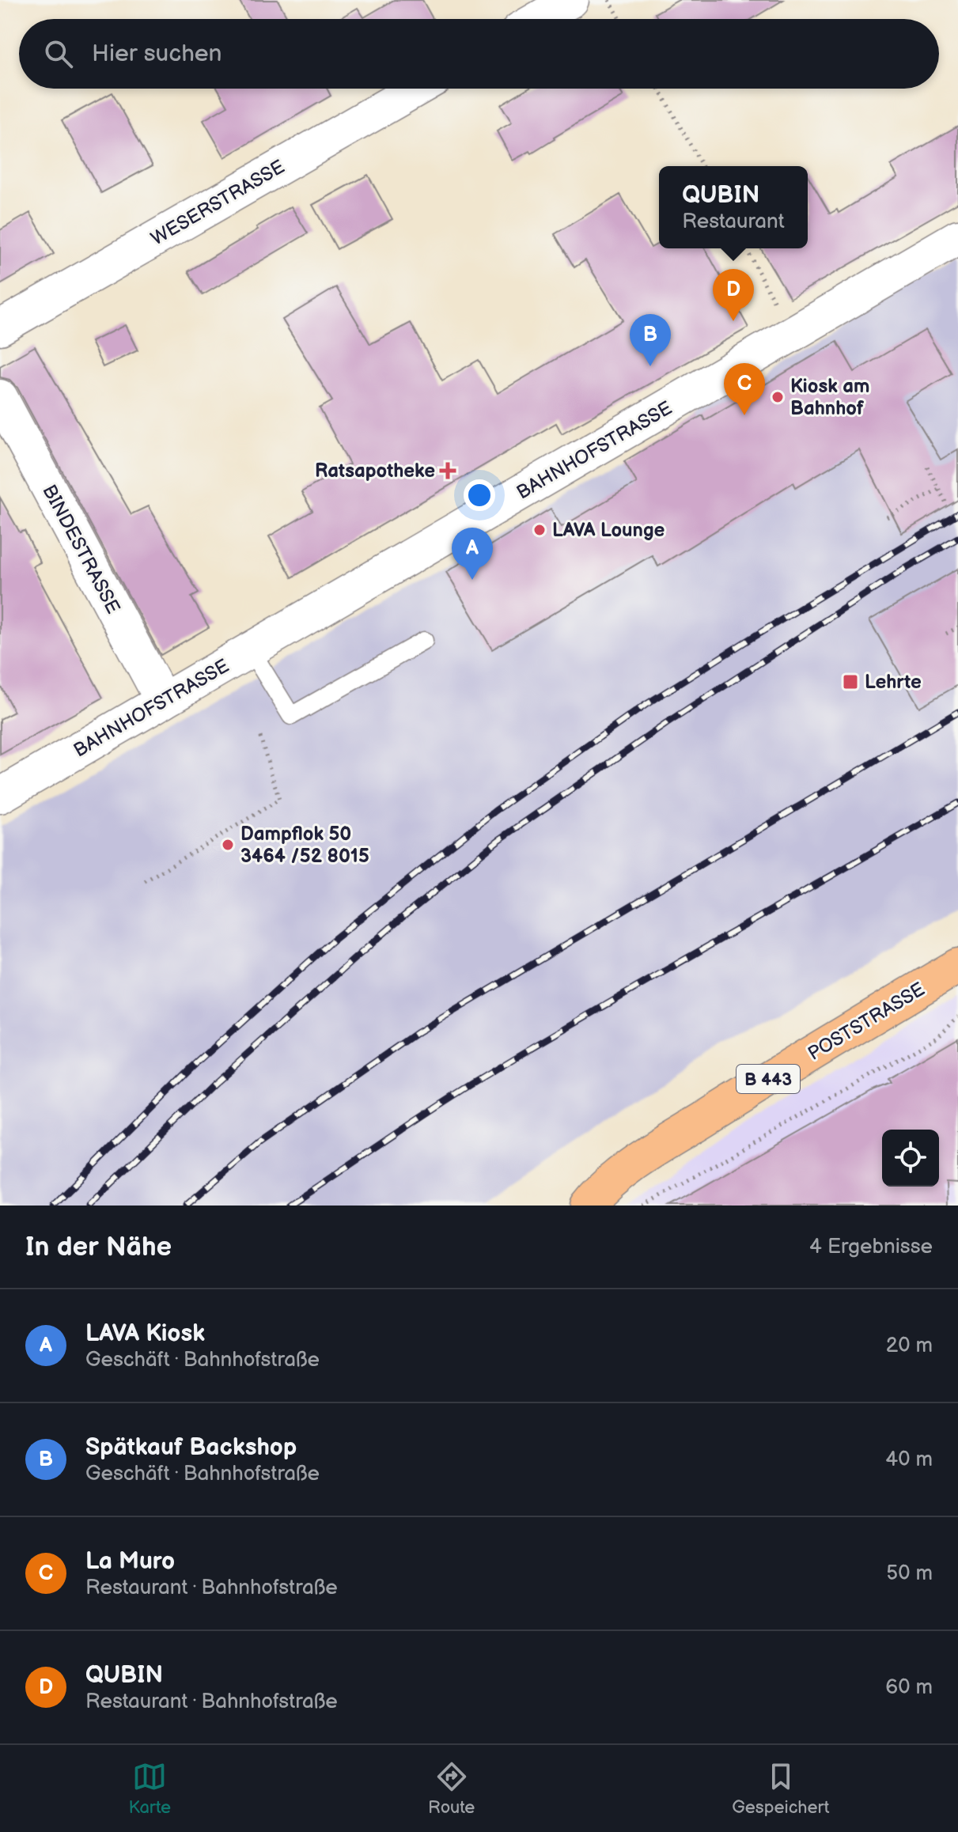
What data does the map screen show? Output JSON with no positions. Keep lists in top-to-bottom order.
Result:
{
  "streets": {
    "main road": ["POSTSTRASSE", "B 443"],
    "street": ["WESERSTRASSE", "BAHNHOFSTRASSE", "BINDESTRASSE"]
  },
  "crossings": [
    ["BAHNHOFSTRASSE", "BINDESTRASSE"]
  ],
  "places": {
    "other": ["Kiosk am Bahnhof", "LAVA Lounge", "Dampflok 50 3464 /52 8015"],
    "health": ["Ratsapotheke"],
    "transit": ["Lehrte"]
  },
  "page": {
    "search": "Hier suchen",
    "popup": ["QUBIN", "Restaurant"],
    "pins": [
      "D",
      "B",
      "C",
      "A"
    ],
    "heading": ["In der Nähe", "4 Ergebnisse"],
    "list": [
      {
        "mark": "A",
        "name": "LAVA Kiosk",
        "note": "Geschäft · Bahnhofstraße",
        "value": "20 m"
      },
      {
        "mark": "B",
        "name": "Spätkauf Backshop",
        "note": "Geschäft · Bahnhofstraße",
        "value": "40 m"
      },
      {
        "mark": "C",
        "name": "La Muro",
        "note": "Restaurant · Bahnhofstraße",
        "value": "50 m"
      },
      {
        "mark": "D",
        "name": "QUBIN",
        "note": "Restaurant · Bahnhofstraße",
        "value": "60 m"
      }
    ],
    "nav": ["Karte", "Route", "Gespeichert"]
  }
}
